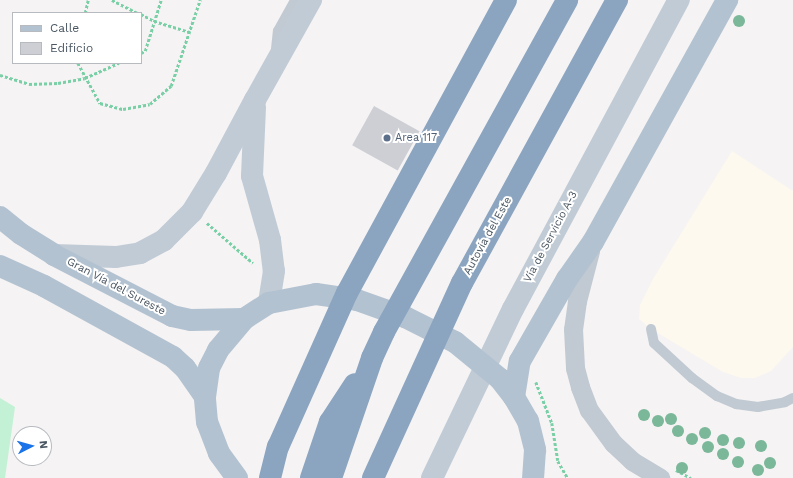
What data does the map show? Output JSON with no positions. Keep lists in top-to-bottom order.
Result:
{
  "streets": {
    "highway": ["Autovía del Este"],
    "main road": ["Gran Vía del Sureste"],
    "street": ["Vía de Servicio A-3"]
  },
  "places": ["Area 117"],
  "legend": ["Calle", "Edificio"],
  "north": "right"
}
